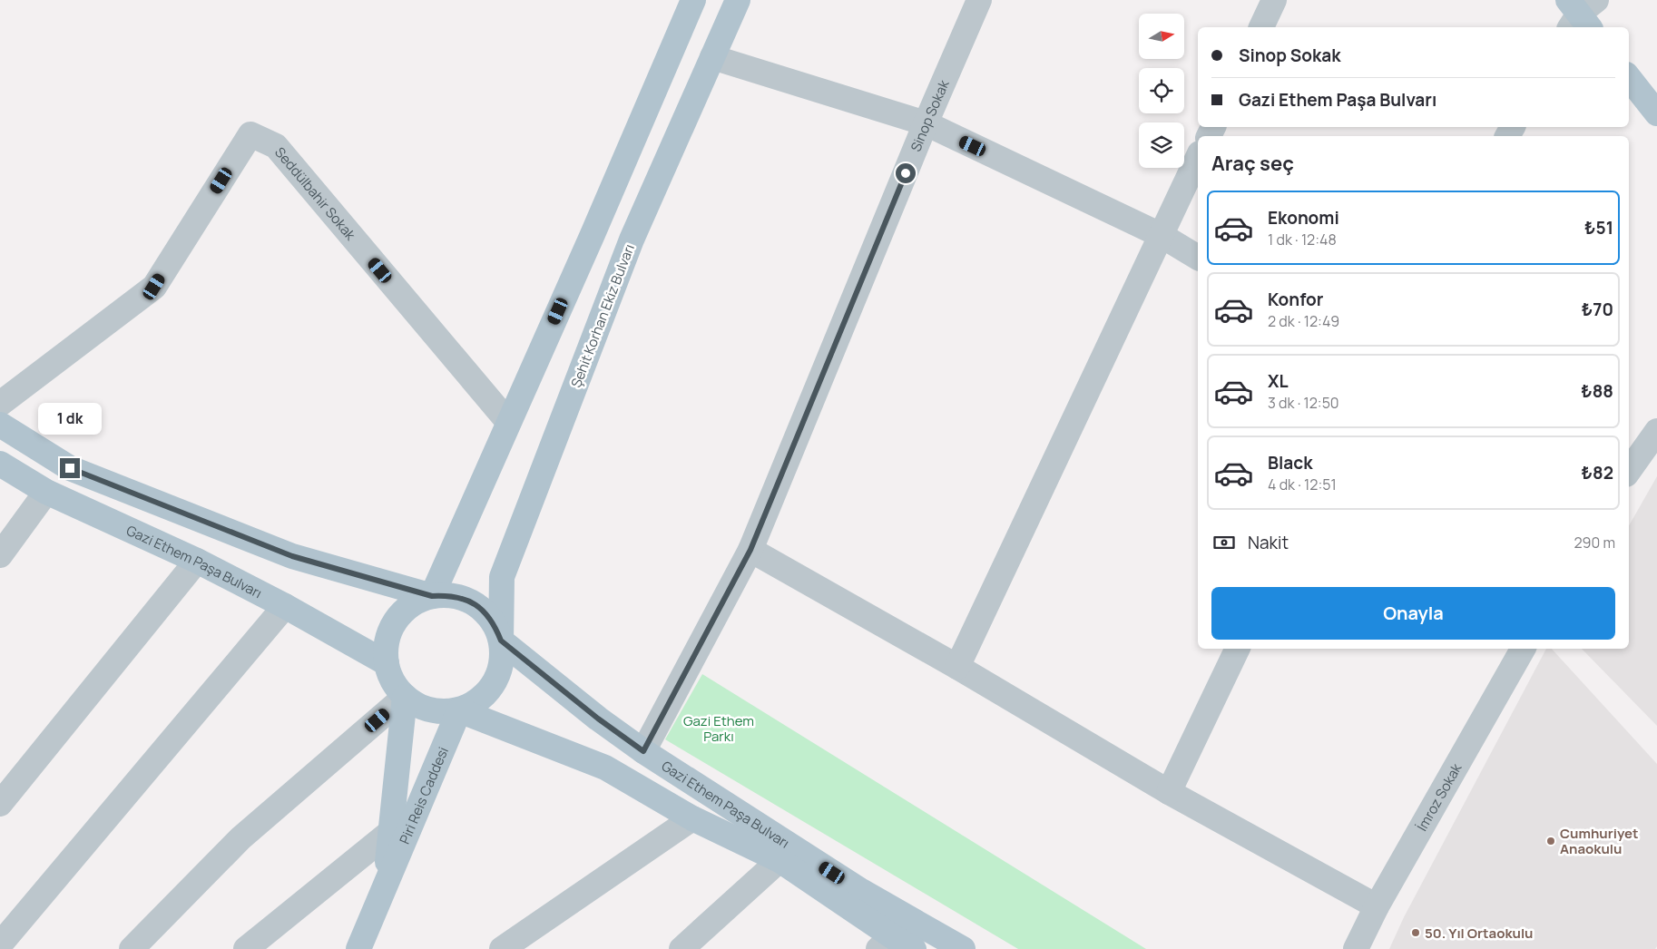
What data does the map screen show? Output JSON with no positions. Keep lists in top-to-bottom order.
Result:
{
  "streets": {
    "main road": ["Şehit Korhan Ekiz Bulvarı", "Gazi Ethem Paşa Bulvarı", "Piri Reis Caddesi"],
    "street": ["Sinop Sokak", "Seddülbahir Sokak", "İmroz Sokak"]
  },
  "crossings": [
    ["Sinop Sokak", "Gazi Ethem Paşa Bulvarı"],
    ["Şehit Korhan Ekiz Bulvarı", "Gazi Ethem Paşa Bulvarı"],
    ["Şehit Korhan Ekiz Bulvarı", "Piri Reis Caddesi"],
    ["Gazi Ethem Paşa Bulvarı", "Piri Reis Caddesi"]
  ],
  "parks": ["Gazi Ethem Parkı"],
  "places": ["Cumhuriyet Anaokulu", "50. Yıl Ortaokulu"],
  "north": "right",
  "page": {
    "banner": ["Sinop Sokak", "Gazi Ethem Paşa Bulvarı"],
    "heading": "Araç seç",
    "list": [
      {
        "name": "Ekonomi",
        "note": "1 dk · 12:48",
        "value": "₺51"
      },
      {
        "name": "Konfor",
        "note": "2 dk · 12:49",
        "value": "₺70"
      },
      {
        "name": "XL",
        "note": "3 dk · 12:50",
        "value": "₺88"
      },
      {
        "name": "Black",
        "note": "4 dk · 12:51",
        "value": "₺82"
      }
    ],
    "bubble": "1 dk",
    "pay": ["Nakit", "290 m"],
    "buttons": "Onayla"
  }
}
